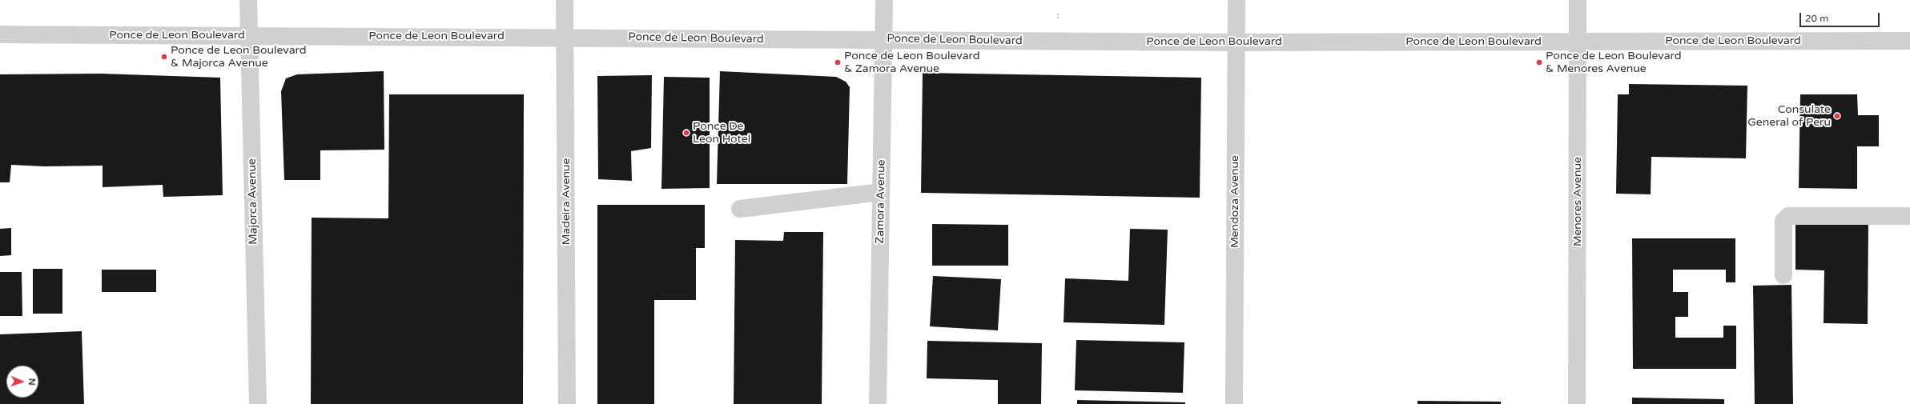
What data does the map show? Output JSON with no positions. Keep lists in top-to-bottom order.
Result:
{
  "streets": {
    "street": [
      "Ponce de Leon Boulevard",
      "Majorca Avenue",
      "Madeira Avenue",
      "Zamora Avenue",
      "Mendoza Avenue",
      "Menores Avenue"
    ]
  },
  "crossings": [
    ["Ponce de Leon Boulevard", "Majorca Avenue"],
    ["Ponce de Leon Boulevard", "Madeira Avenue"],
    ["Ponce de Leon Boulevard", "Zamora Avenue"],
    ["Ponce de Leon Boulevard", "Mendoza Avenue"],
    ["Ponce de Leon Boulevard", "Menores Avenue"]
  ],
  "places": [
    "Ponce de Leon Boulevard & Majorca Avenue",
    "Ponce de Leon Boulevard & Zamora Avenue",
    "Ponce de Leon Boulevard & Menores Avenue",
    "Consulate General of Peru",
    "Ponce De Leon Hotel"
  ],
  "scale_bar": "20 m",
  "north": "right"
}
